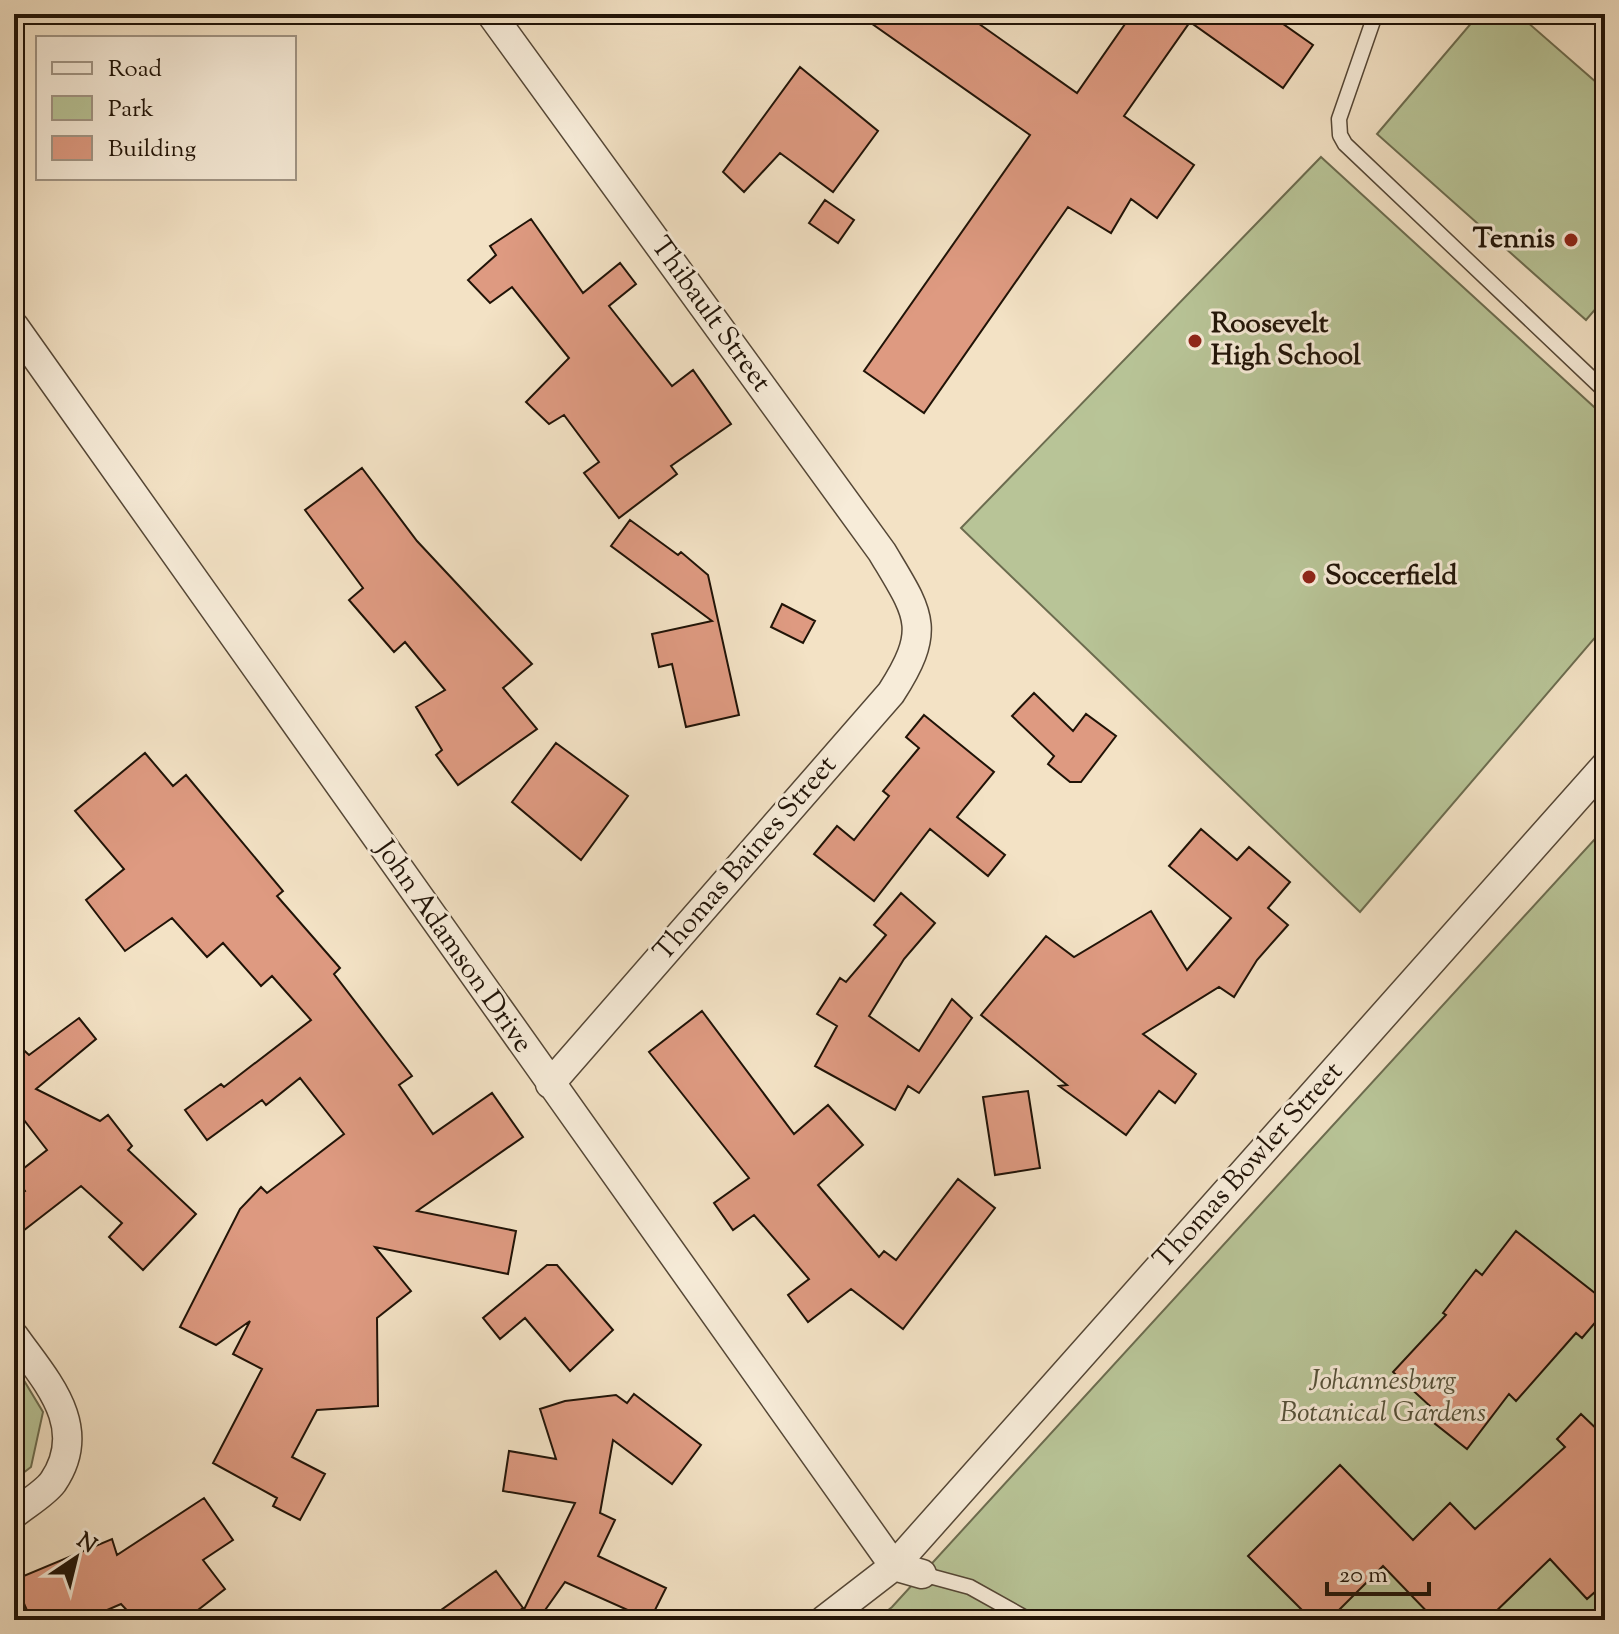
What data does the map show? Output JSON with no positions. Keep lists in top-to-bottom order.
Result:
{
  "streets": {
    "street": [
      "Thibault Street",
      "Thomas Baines Street",
      "John Adamson Drive",
      "Thomas Bowler Street"
    ]
  },
  "crossings": [
    ["Thibault Street", "Thomas Baines Street"],
    ["Thomas Baines Street", "John Adamson Drive"],
    ["John Adamson Drive", "Thomas Bowler Street"]
  ],
  "parks": ["Johannesburg Botanical Gardens"],
  "places": ["Tennis", "Roosevelt High School", "Soccerfield"],
  "legend": ["Road", "Park", "Building"],
  "scale_bar": "20 m",
  "north": "top right"
}
